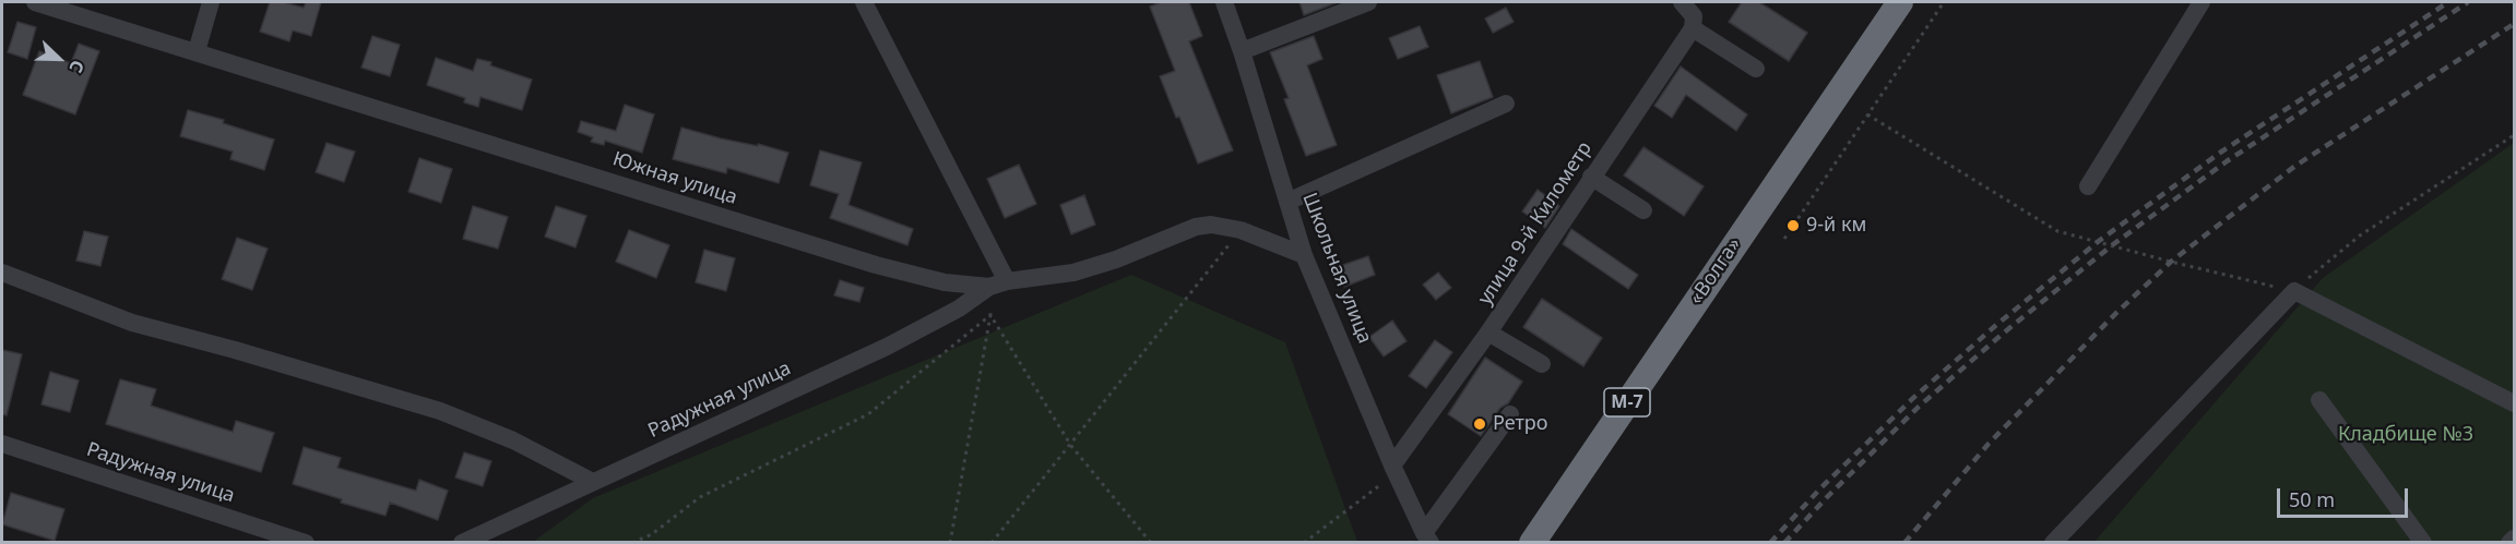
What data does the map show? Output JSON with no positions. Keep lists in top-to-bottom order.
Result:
{
  "streets": {
    "highway": ["«Волга»", "М-7"],
    "street": [
      "Южная улица",
      "улица 9-й Километр",
      "Школьная улица",
      "Радужная улица"
    ]
  },
  "crossings": [
    ["Южная улица", "Школьная улица"],
    ["Южная улица", "Радужная улица"],
    ["улица 9-й Километр", "Школьная улица"]
  ],
  "parks": ["Кладбище №3"],
  "places": ["9-й км", "Ретро"],
  "scale_bar": "50 m",
  "north": "bottom right"
}
